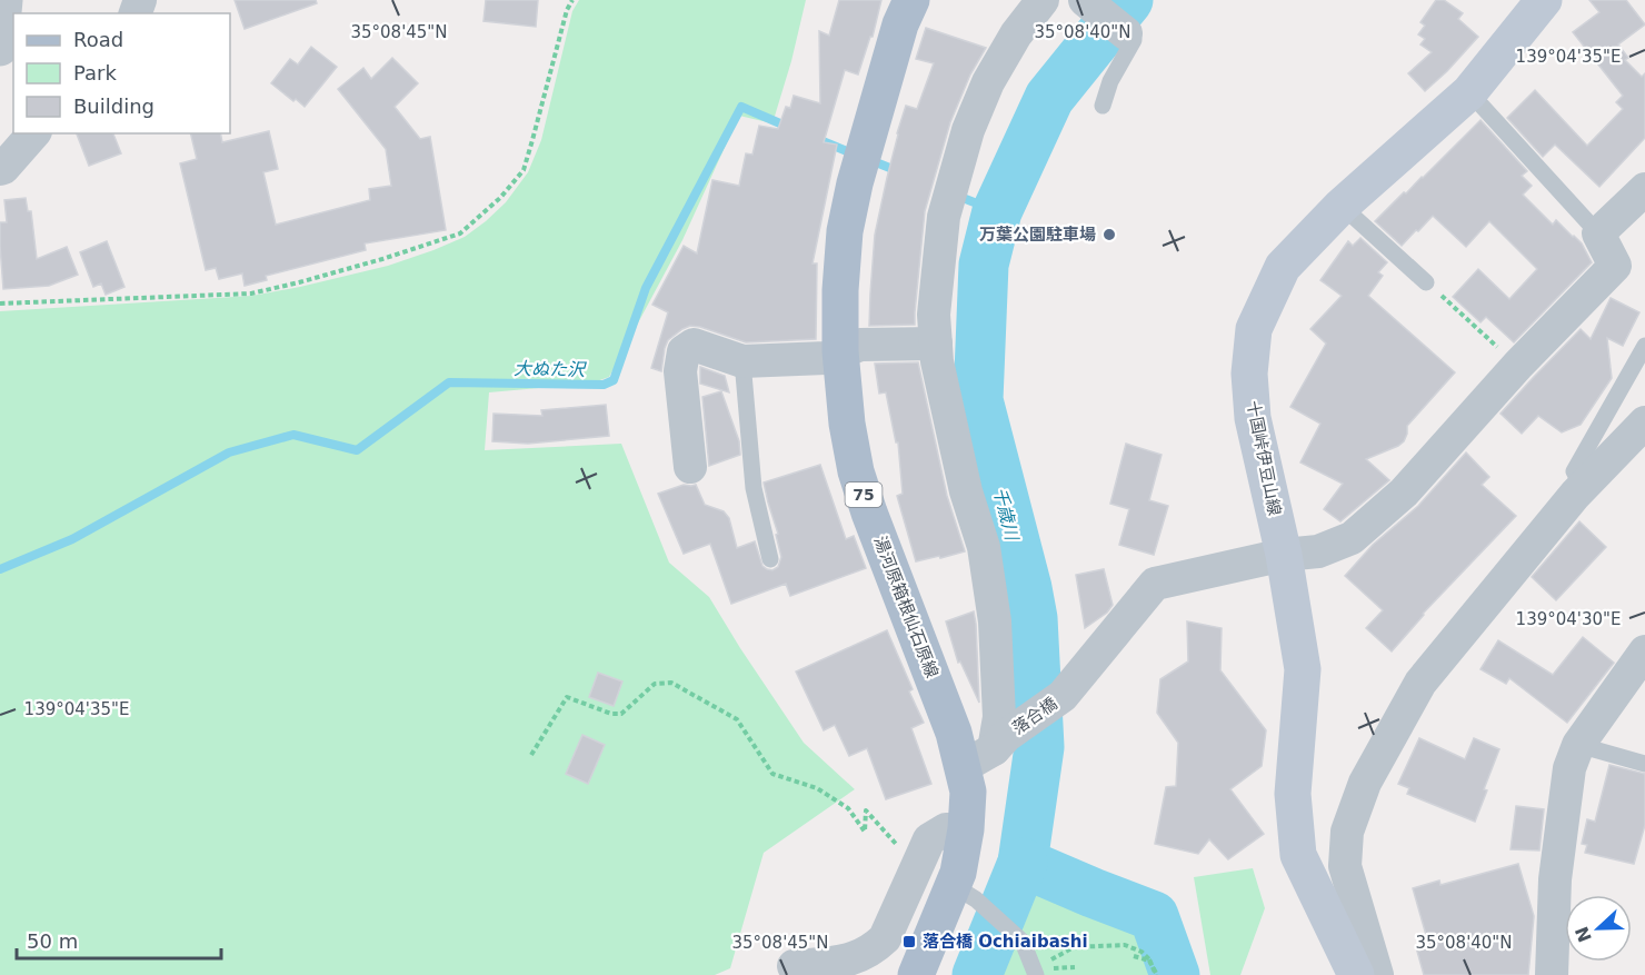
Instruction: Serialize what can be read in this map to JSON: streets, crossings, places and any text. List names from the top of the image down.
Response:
{
  "streets": {
    "main road": ["十国峠伊豆山線", "75", "湯河原箱根仙石原線"],
    "street": ["落合橋"]
  },
  "crossings": [
    ["十国峠伊豆山線", "落合橋"],
    ["湯河原箱根仙石原線", "落合橋"]
  ],
  "water": ["大ぬた沢", "千歳川"],
  "places": {
    "other": ["万葉公園駐車場"],
    "transit": ["落合橋 Ochiaibashi"]
  },
  "legend": ["Road", "Park", "Building"],
  "scale_bar": "50 m",
  "north": "left",
  "coordinates": [
    "35°08'45\"N",
    "35°08'40\"N",
    "139°04'35\"E",
    "139°04'30\"E"
  ]
}
